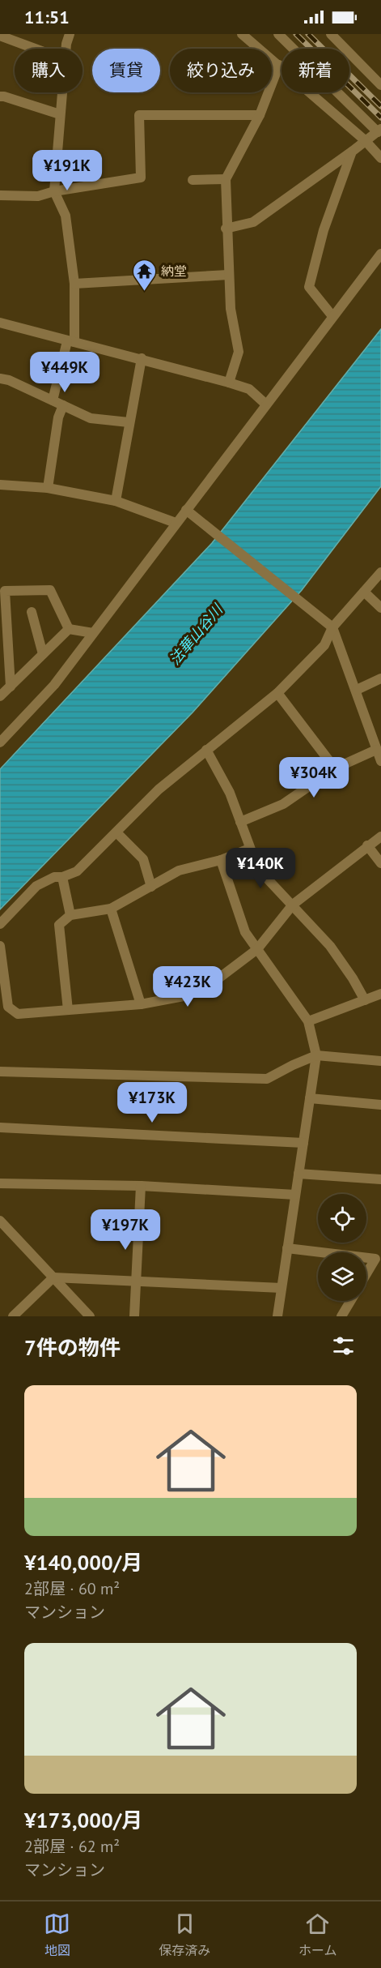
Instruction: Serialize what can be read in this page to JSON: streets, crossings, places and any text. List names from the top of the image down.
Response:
{
  "water": ["法華山谷川"],
  "places": {
    "temple": ["納堂"]
  },
  "page": {
    "status": "11:51",
    "chip": [
      "購入",
      "賃貸",
      "絞り込み",
      "新着"
    ],
    "price": [
      "¥191K",
      "¥449K",
      "¥304K",
      "¥140K",
      "¥423K",
      "¥173K",
      "¥197K"
    ],
    "heading": "7件の物件",
    "list": [
      {
        "name": "¥140,000/月",
        "note": "2部屋 · 60 m² · マンション"
      },
      {
        "name": "¥173,000/月",
        "note": "2部屋 · 62 m² · マンション"
      }
    ],
    "tabs": ["地図", "保存済み", "ホーム"]
  }
}
